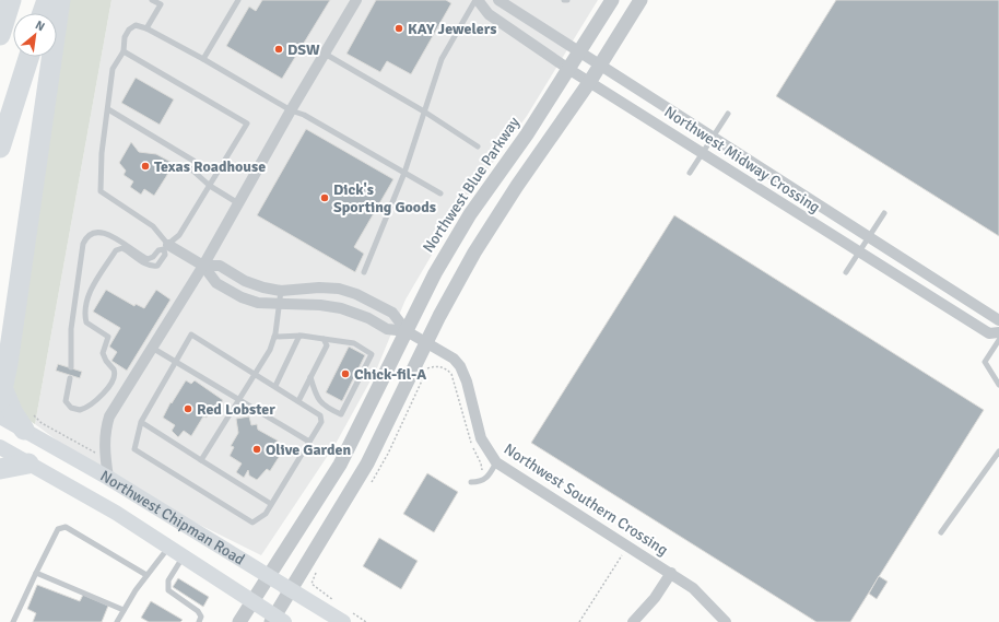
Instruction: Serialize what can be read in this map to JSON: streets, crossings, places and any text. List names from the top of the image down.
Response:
{
  "streets": {
    "main road": ["Northwest Chipman Road"],
    "street": ["Northwest Midway Crossing", "Northwest Blue Parkway", "Northwest Southern Crossing"]
  },
  "crossings": [
    ["Northwest Midway Crossing", "Northwest Blue Parkway"],
    ["Northwest Blue Parkway", "Northwest Southern Crossing"],
    ["Northwest Blue Parkway", "Northwest Chipman Road"]
  ],
  "places": [
    "KAY Jewelers",
    "DSW",
    "Texas Roadhouse",
    "Dick's Sporting Goods",
    "Chick-fil-A",
    "Red Lobster",
    "Olive Garden"
  ],
  "north": "top right"
}
